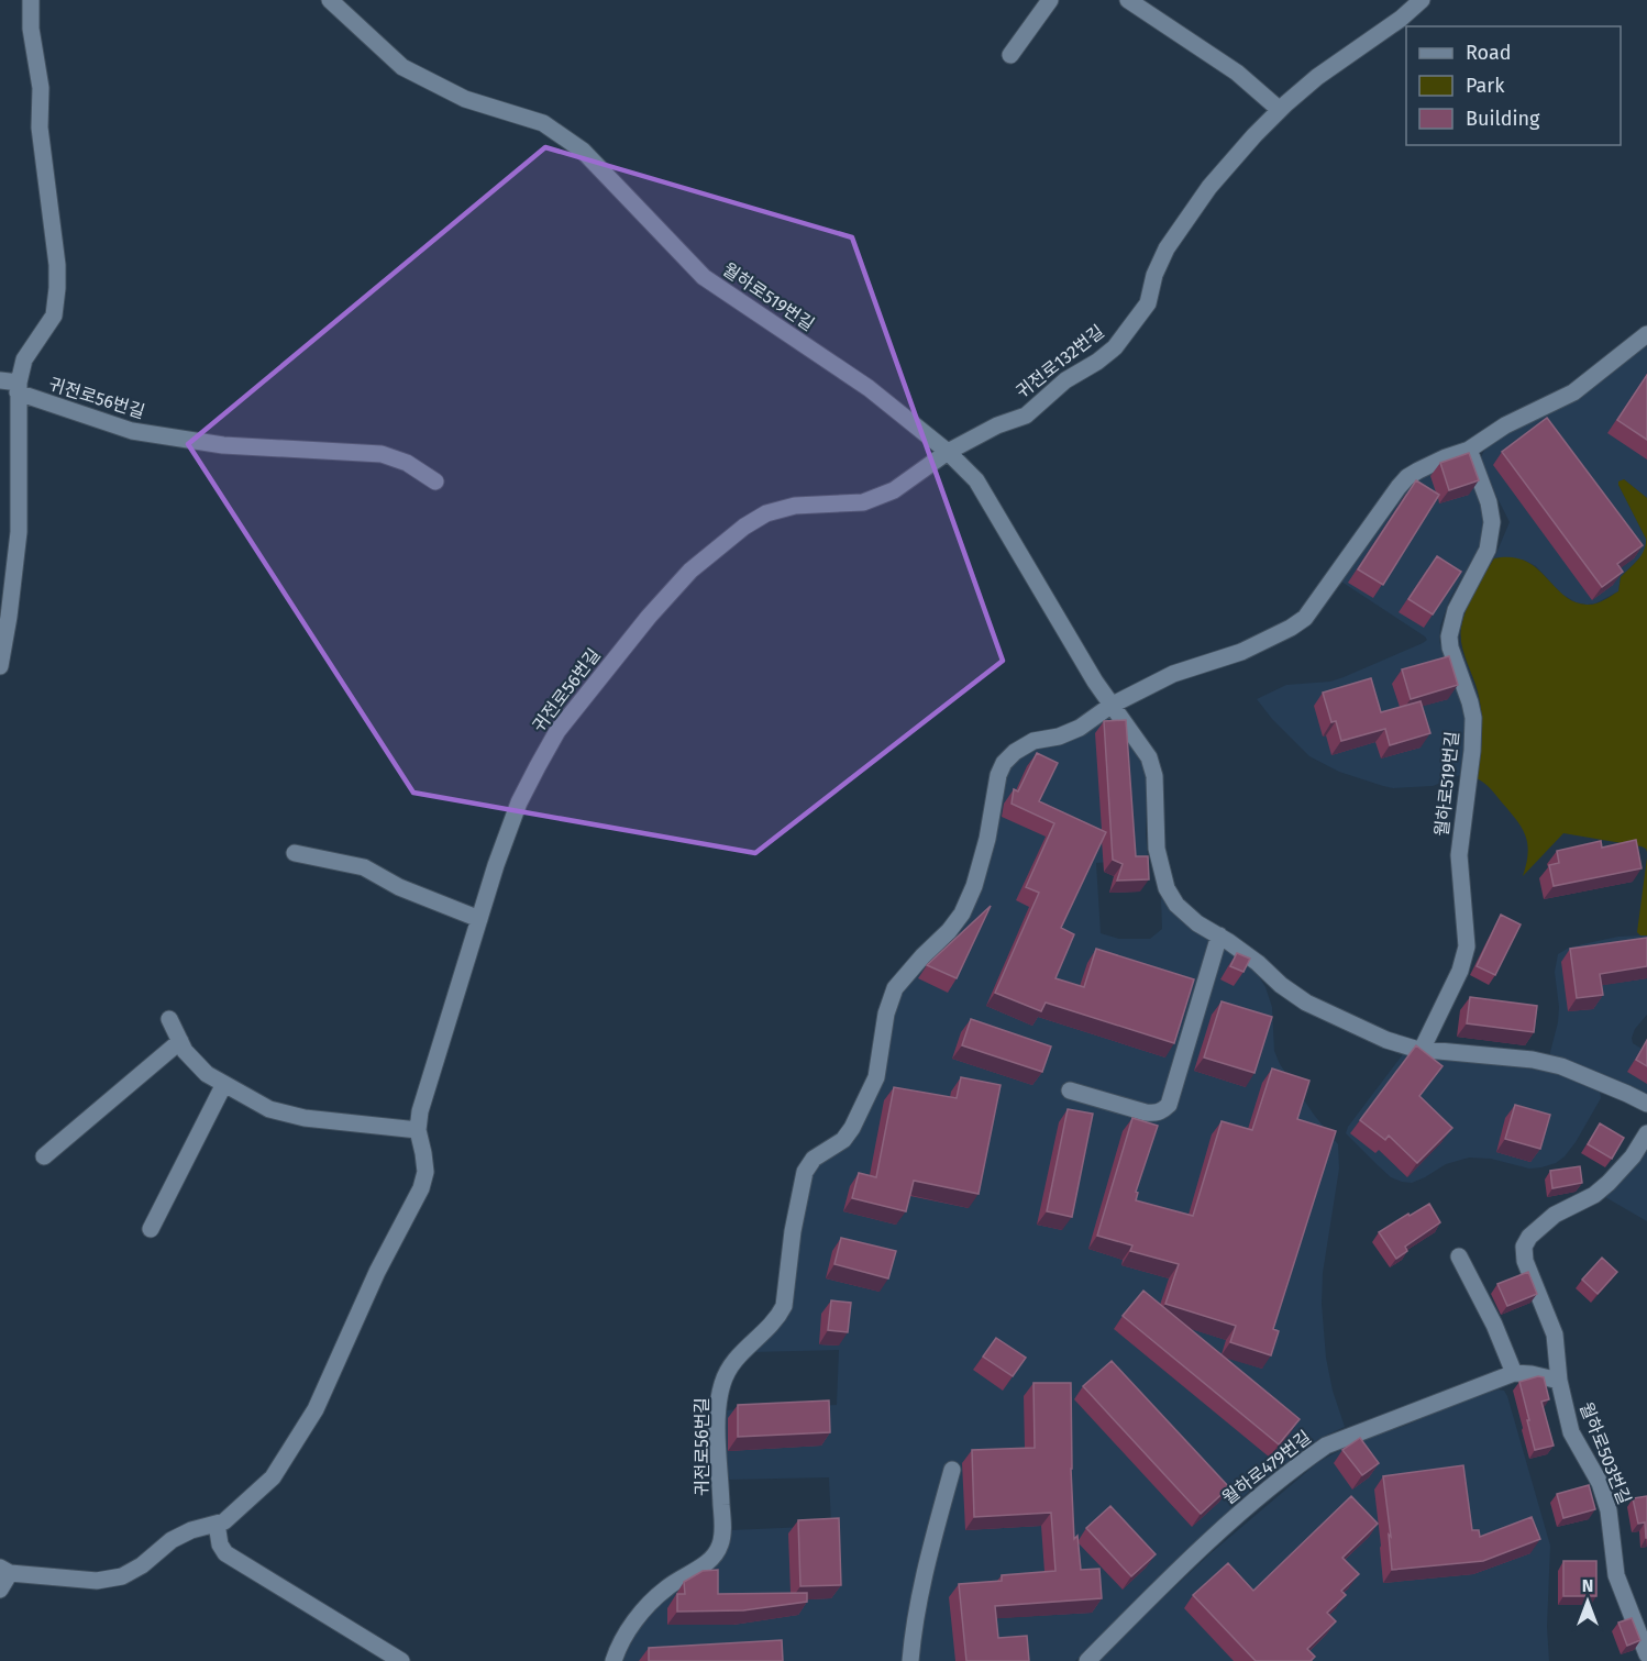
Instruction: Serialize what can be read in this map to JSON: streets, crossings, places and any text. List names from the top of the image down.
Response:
{
  "streets": {
    "lane": [
      "월하로519번길",
      "귀전로132번길",
      "귀전로56번길",
      "월하로503번길",
      "월하로479번길"
    ]
  },
  "crossings": [
    ["월하로519번길", "귀전로132번길"],
    ["월하로519번길", "귀전로56번길"],
    ["귀전로132번길", "귀전로56번길"]
  ],
  "legend": ["Road", "Park", "Building"],
  "north": "top"
}
